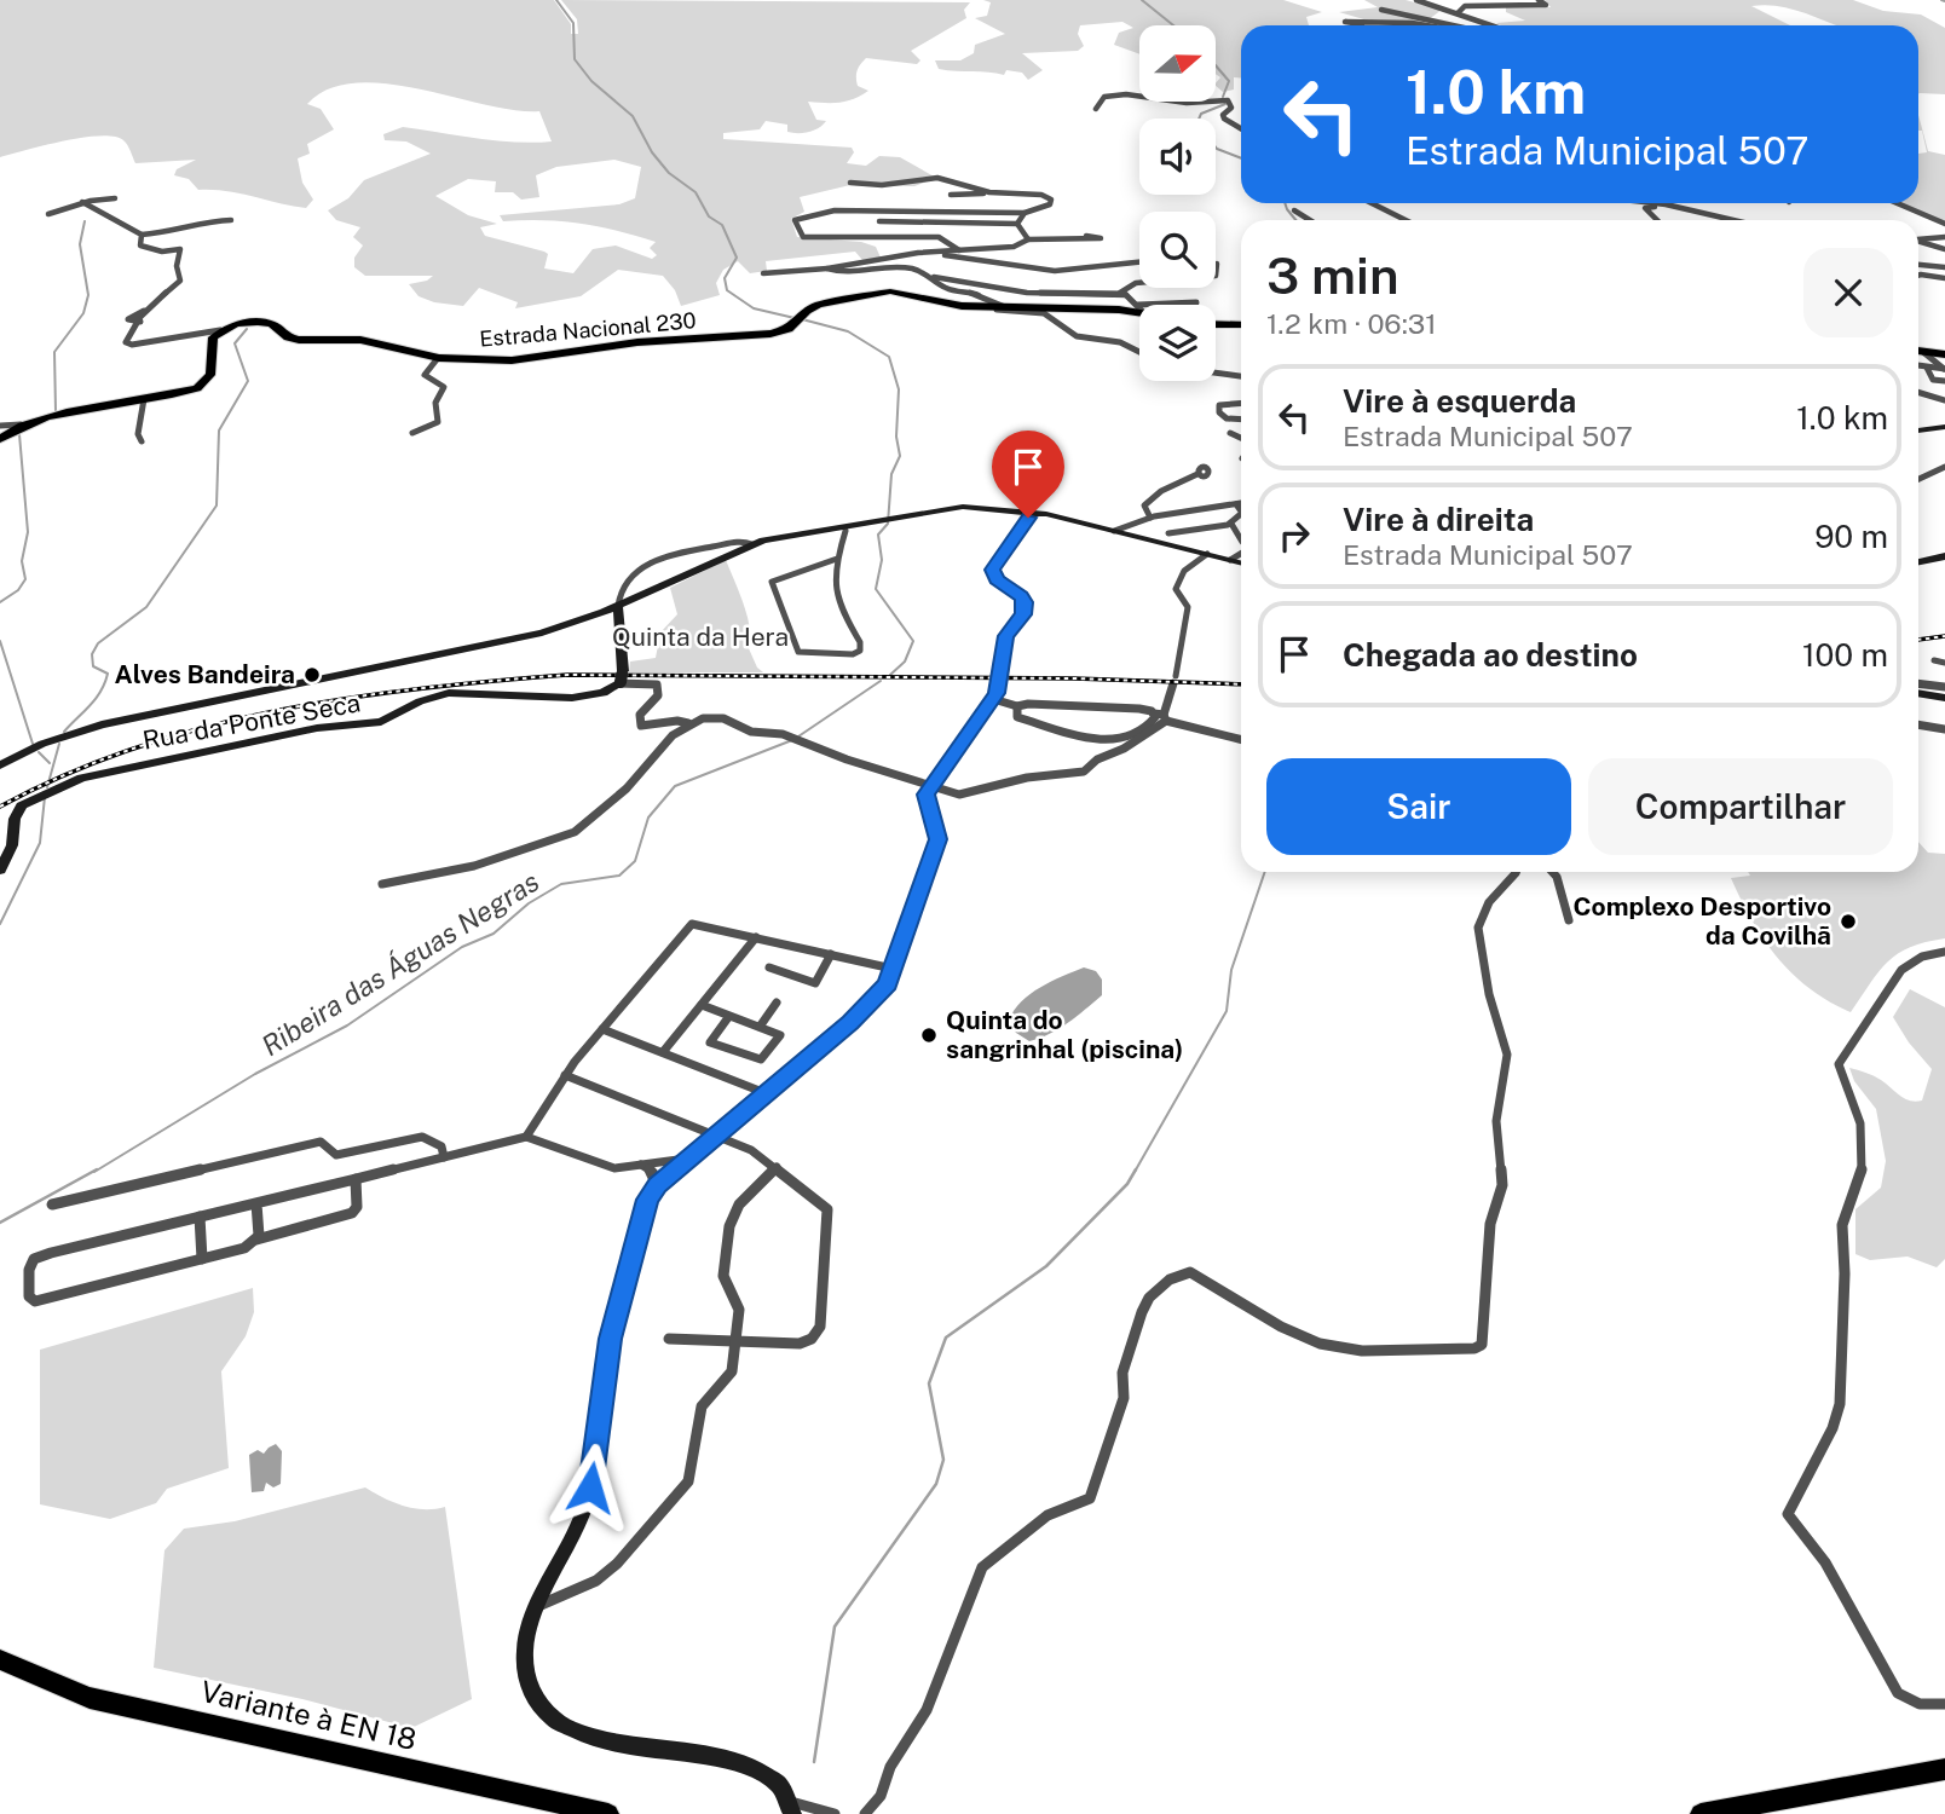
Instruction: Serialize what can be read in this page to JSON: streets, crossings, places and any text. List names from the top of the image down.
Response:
{
  "streets": {
    "main road": ["Estrada Nacional 230", "Variante à EN 18"],
    "street": ["Rua da Ponte Seca"]
  },
  "water": ["Ribeira das Águas Negras"],
  "parks": ["Quinta da Hera"],
  "places": ["Alves Bandeira", "Complexo Desportivo da Covilhã", "Quinta do sangrinhal (piscina)"],
  "north": "right",
  "page": {
    "turn": ["1.0 km", "Estrada Municipal 507"],
    "heading": ["3 min", "1.2 km · 06:31"],
    "list": [
      {
        "name": "Vire à esquerda",
        "note": "Estrada Municipal 507",
        "value": "1.0 km"
      },
      {
        "name": "Vire à direita",
        "note": "Estrada Municipal 507",
        "value": "90 m"
      },
      {
        "name": "Chegada ao destino",
        "value": "100 m"
      }
    ],
    "buttons": ["Sair", "Compartilhar"]
  }
}
